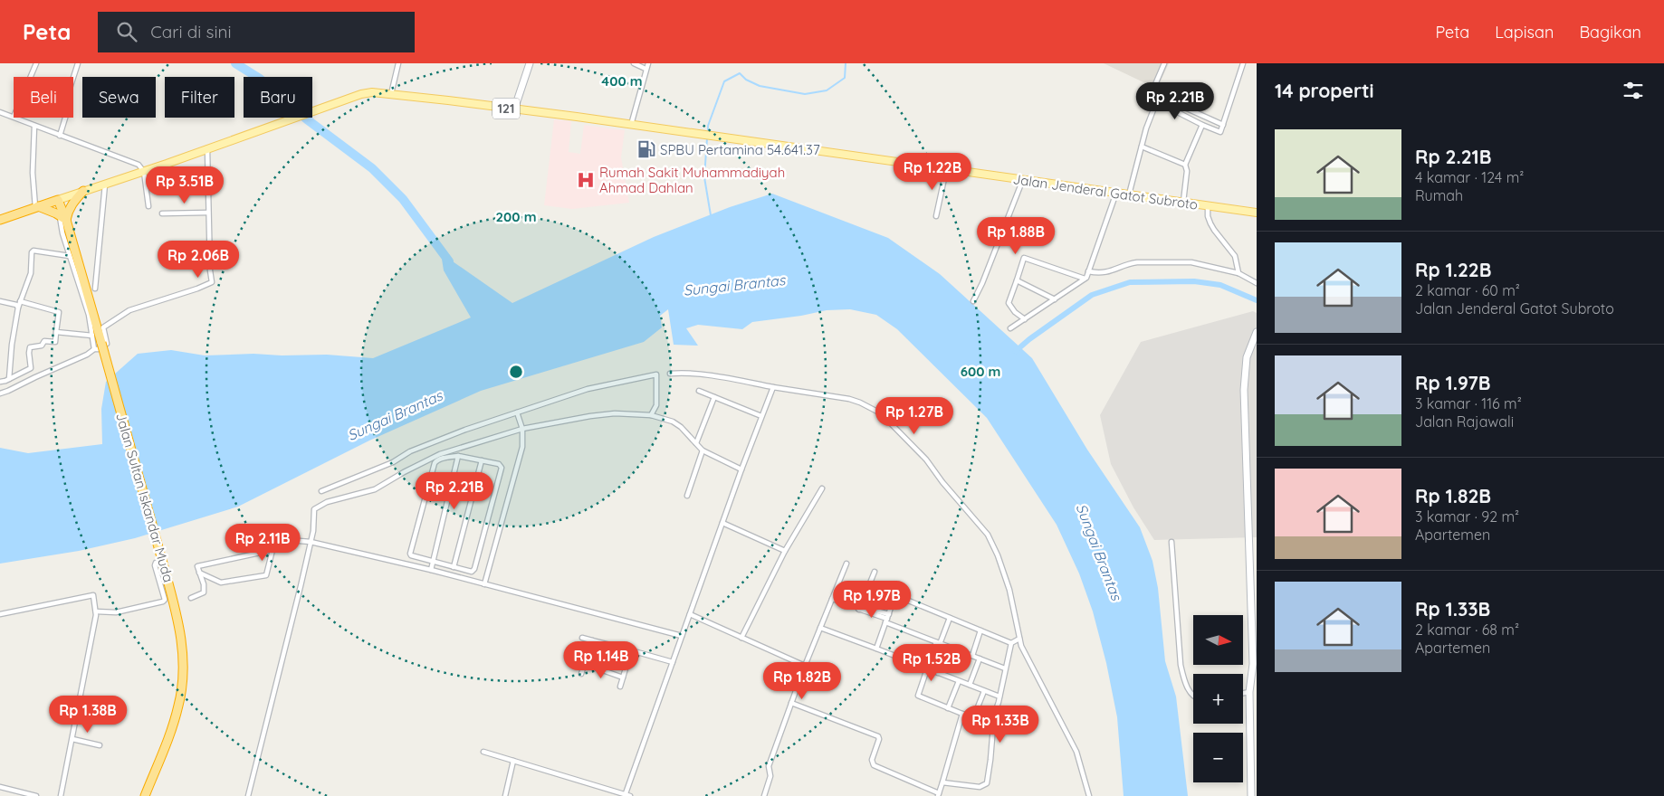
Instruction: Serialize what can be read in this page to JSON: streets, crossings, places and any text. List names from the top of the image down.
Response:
{
  "streets": {
    "highway": ["Jalan Sultan Iskandar Muda"],
    "main road": ["121", "Jalan Jenderal Gatot Subroto"]
  },
  "crossings": [
    ["121", "Jalan Jenderal Gatot Subroto"],
    ["121", "Jalan Sultan Iskandar Muda"]
  ],
  "water": ["Sungai Brantas"],
  "places": {
    "fuel station": ["SPBU Pertamina 54.641.37"],
    "hospital": ["Rumah Sakit Muhammadiyah Ahmad Dahlan"]
  },
  "north": "right",
  "page": {
    "header": "Peta",
    "search": "Cari di sini",
    "nav": ["Peta", "Lapisan", "Bagikan"],
    "heading": "14 properti",
    "chip": [
      "Beli",
      "Sewa",
      "Filter",
      "Baru"
    ],
    "price": [
      "Rp 2.21B",
      "Rp 1.22B",
      "Rp 3.51B",
      "Rp 1.88B",
      "Rp 2.06B",
      "Rp 1.27B",
      "Rp 2.21B",
      "Rp 2.11B",
      "Rp 1.97B",
      "Rp 1.14B",
      "Rp 1.52B",
      "Rp 1.82B",
      "Rp 1.38B",
      "Rp 1.33B"
    ],
    "list": [
      {
        "name": "Rp 2.21B",
        "note": "4 kamar · 124 m² · Rumah"
      },
      {
        "name": "Rp 1.22B",
        "note": "2 kamar · 60 m² · Jalan Jenderal Gatot Subroto"
      },
      {
        "name": "Rp 1.97B",
        "note": "3 kamar · 116 m² · Jalan Rajawali"
      },
      {
        "name": "Rp 1.82B",
        "note": "3 kamar · 92 m² · Apartemen"
      },
      {
        "name": "Rp 1.33B",
        "note": "2 kamar · 68 m² · Apartemen"
      }
    ],
    "map_buttons": ["+", "−"]
  },
  "rings": ["400 m", "200 m", "600 m"]
}
